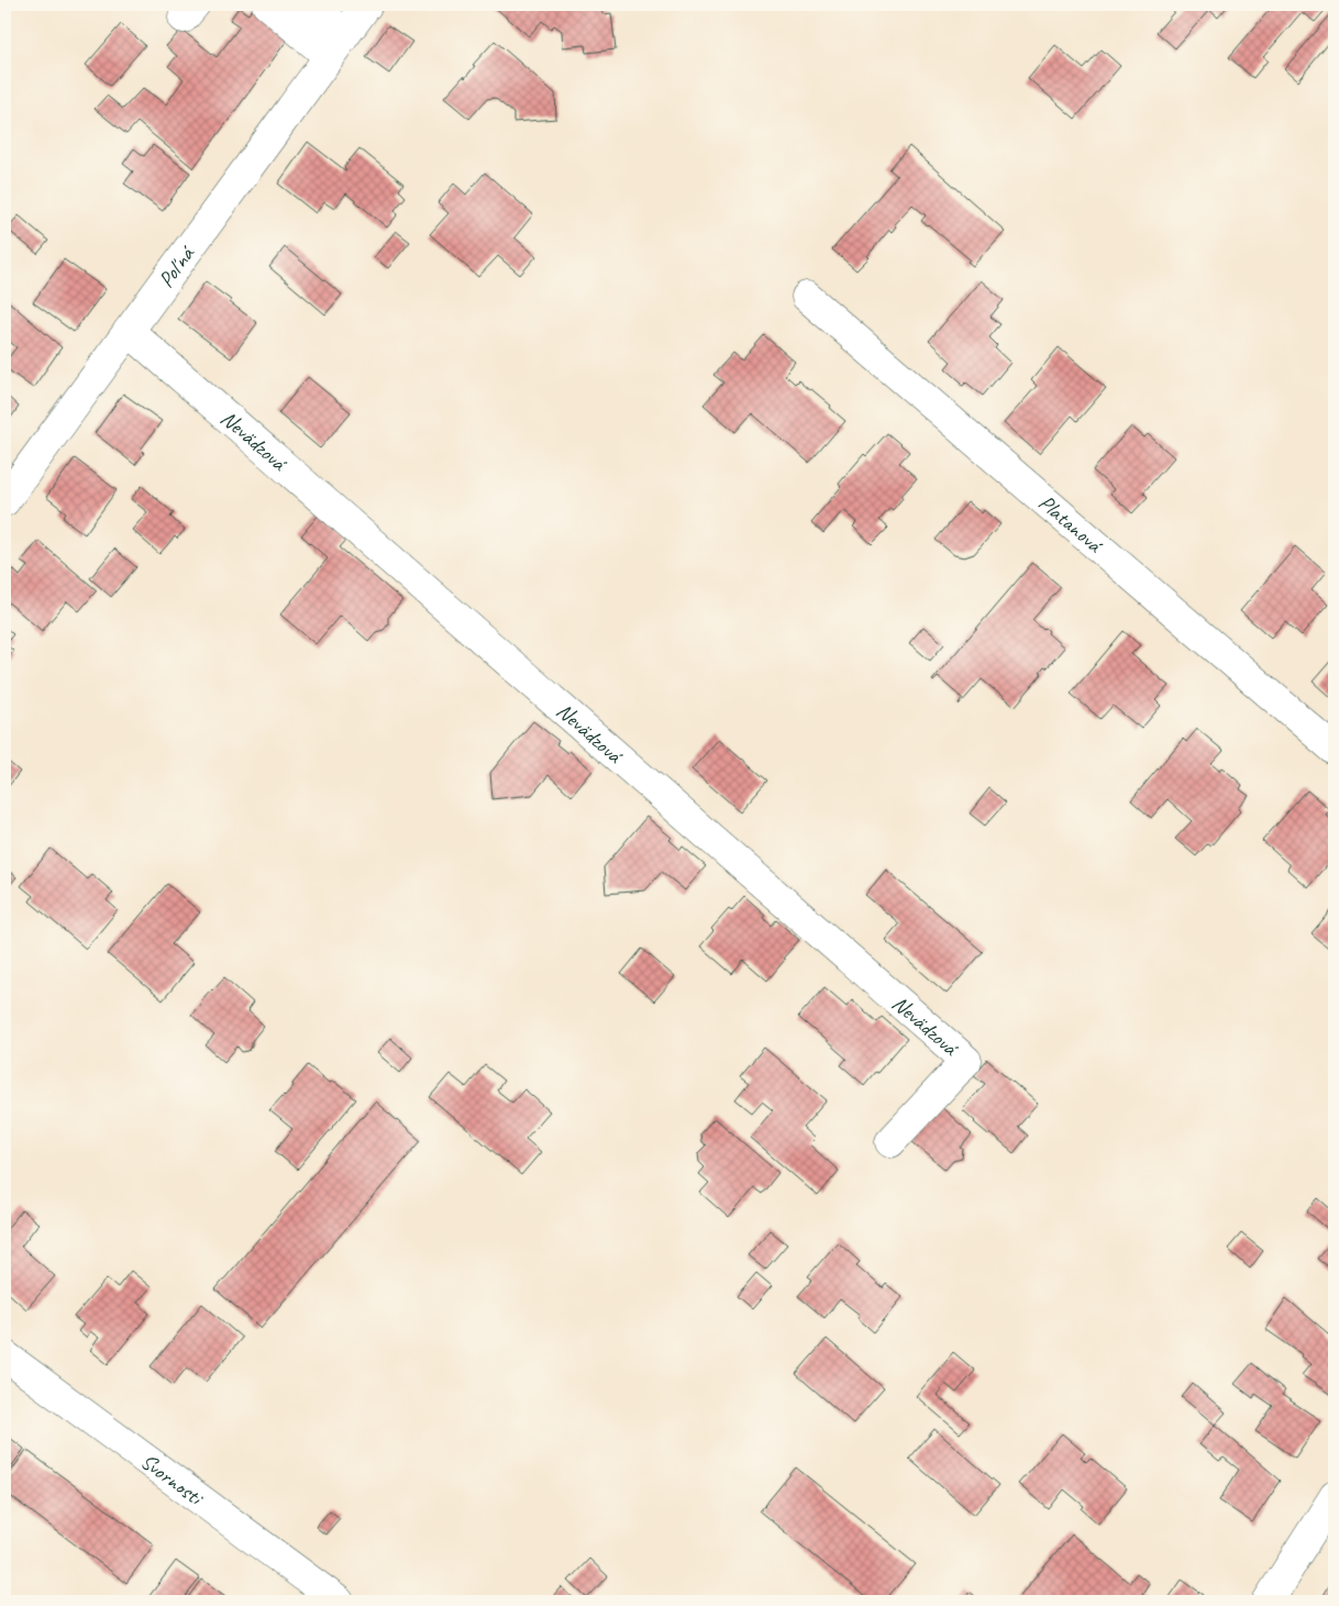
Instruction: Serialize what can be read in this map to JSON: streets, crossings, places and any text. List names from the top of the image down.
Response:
{
  "streets": {
    "street": [
      "Poľná",
      "Nevädzová",
      "Platanová",
      "Svornosti"
    ]
  },
  "crossings": [
    ["Poľná", "Nevädzová"]
  ]
}
